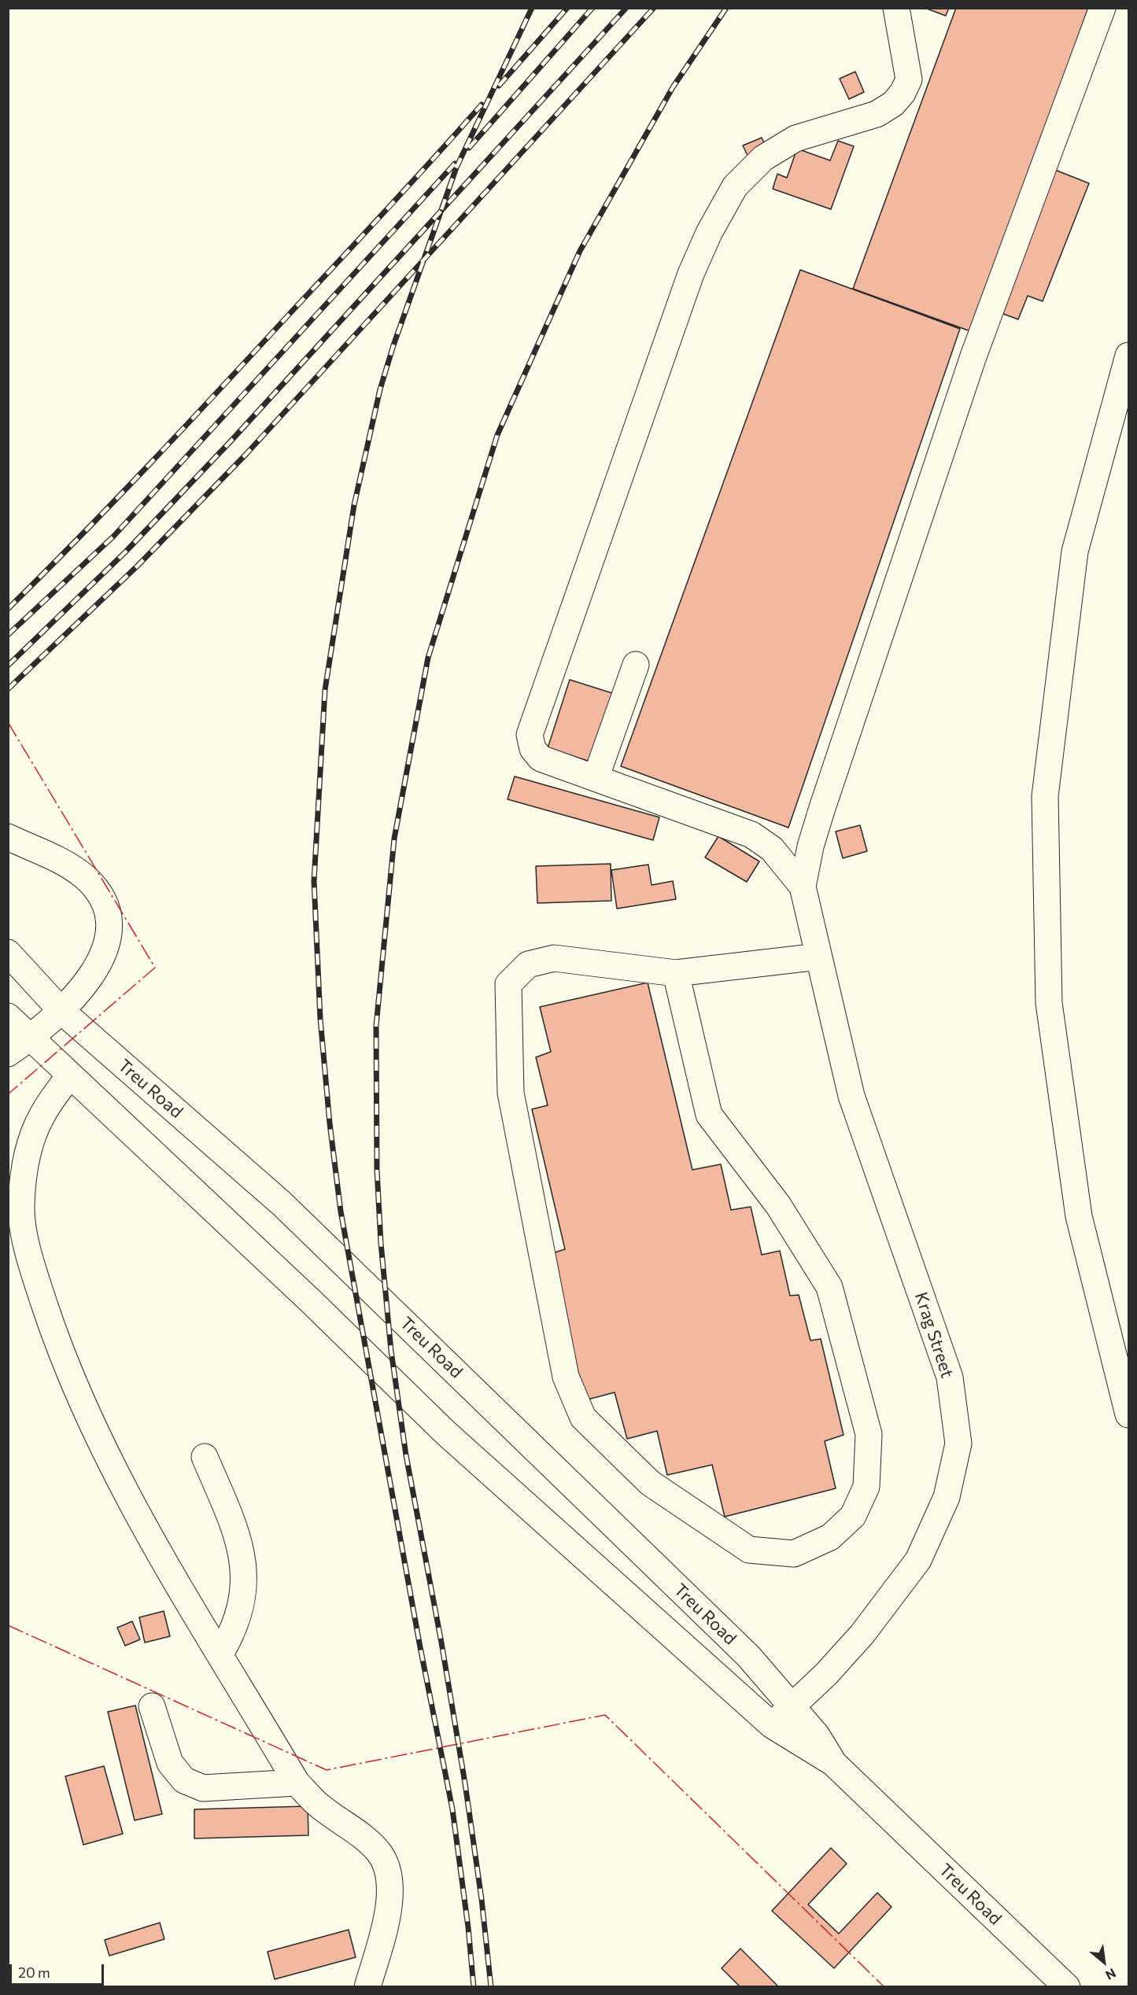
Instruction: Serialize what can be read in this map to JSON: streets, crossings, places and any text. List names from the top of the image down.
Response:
{
  "streets": {
    "main road": ["Treu Road", "Krag Street"]
  },
  "crossings": [
    ["Treu Road", "Krag Street"]
  ],
  "scale_bar": "20 m",
  "north": "bottom right"
}
